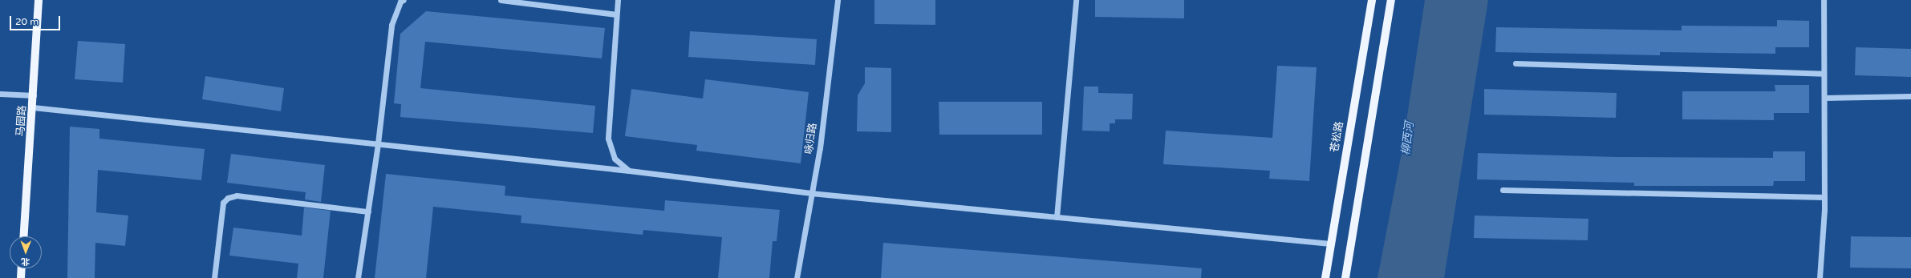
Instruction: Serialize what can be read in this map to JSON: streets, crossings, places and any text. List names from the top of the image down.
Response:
{
  "streets": {
    "main road": ["马园路", "苍松路"],
    "street": ["咏归路"]
  },
  "water": ["柳西河"],
  "scale_bar": "20 m",
  "north": "bottom"
}
